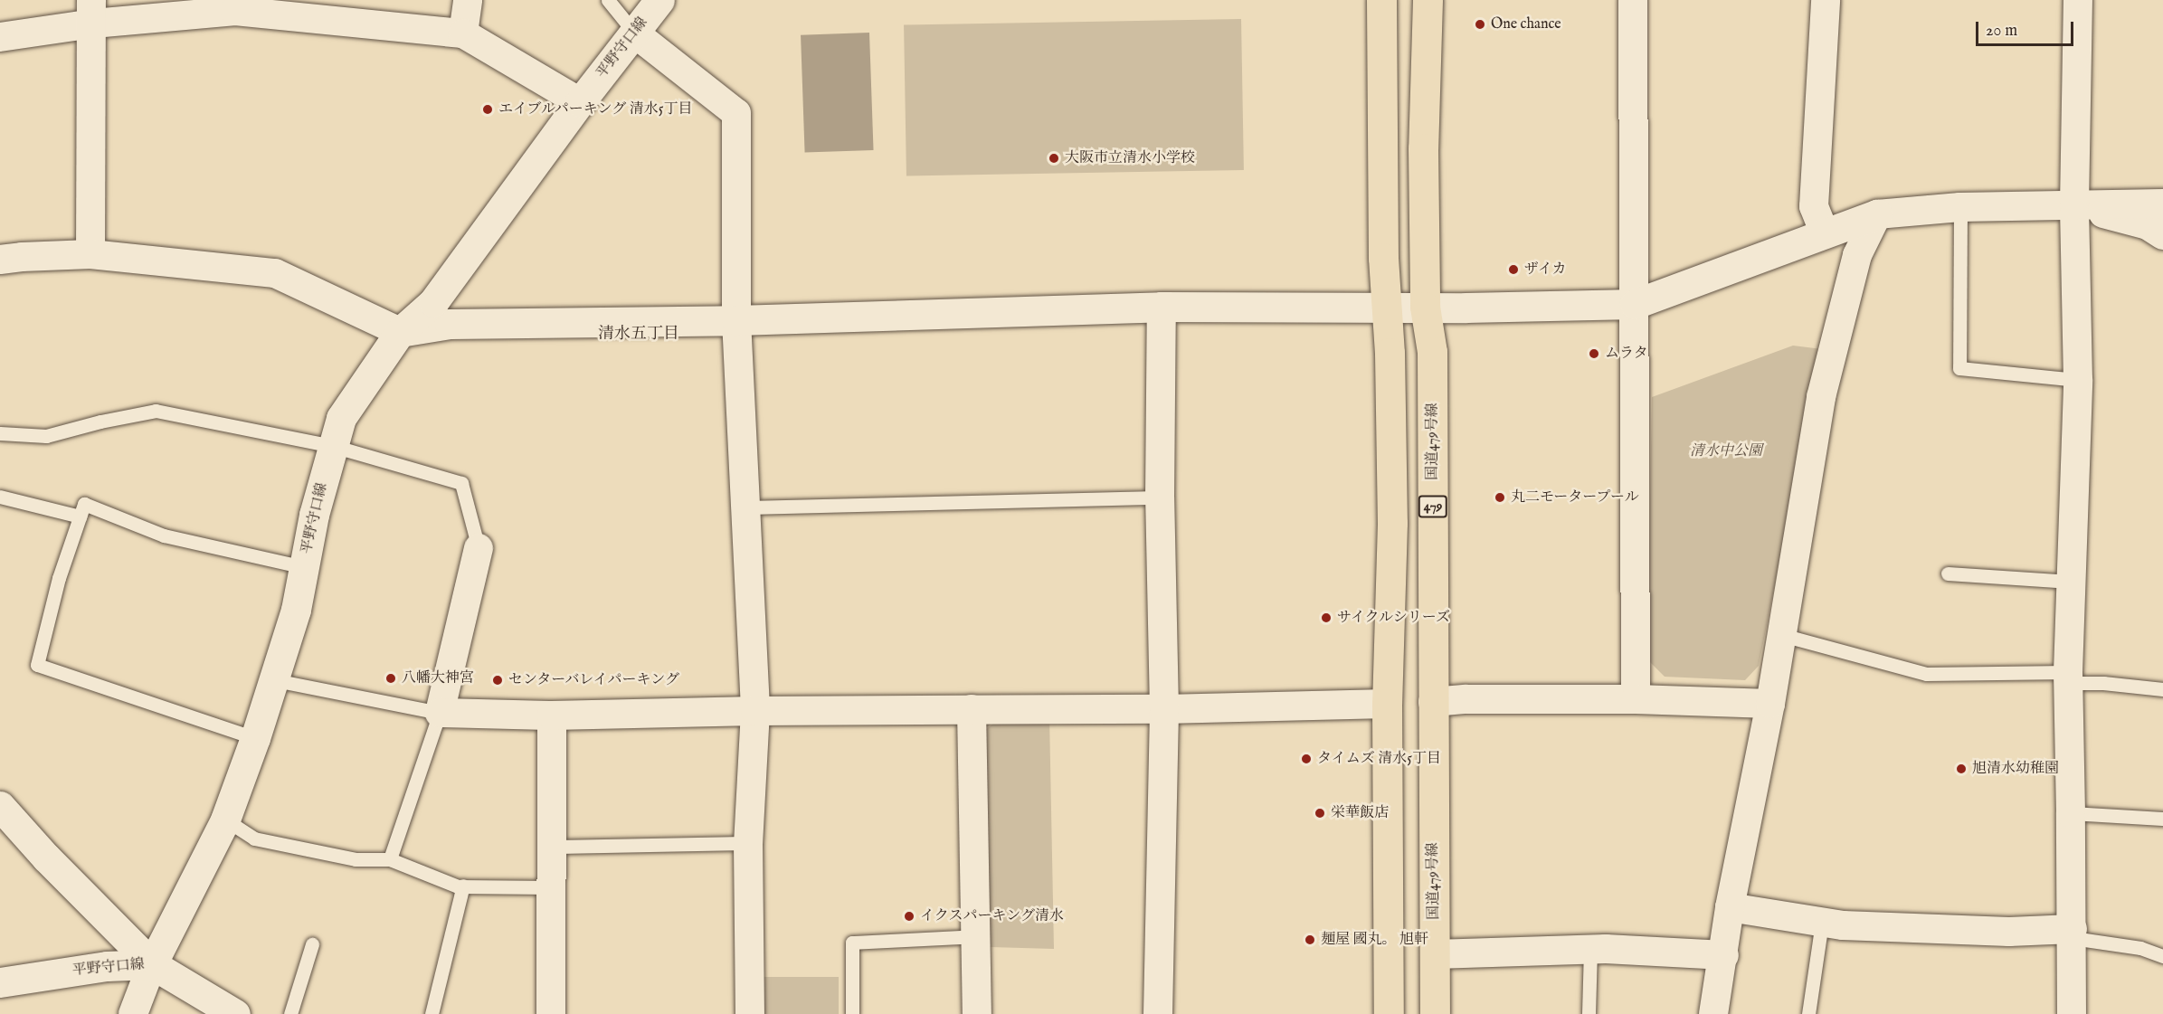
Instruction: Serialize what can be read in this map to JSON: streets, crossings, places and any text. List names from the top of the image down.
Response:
{
  "streets": {
    "highway": ["国道479号線", "479"],
    "street": ["平野守口線"]
  },
  "districts": ["清水五丁目"],
  "parks": ["清水中公園"],
  "places": [
    "One chance",
    "エイブルパーキング 清水5丁目",
    "大阪市立清水小学校",
    "ザイカ",
    "ムラタ",
    "丸二モータープール",
    "サイクルシリーズ",
    "八幡大神宮",
    "センターバレイパーキング",
    "タイムズ 清水5丁目",
    "旭清水幼稚園",
    "栄華飯店",
    "イクスパーキング清水",
    "麺屋 國丸。 旭軒"
  ],
  "scale_bar": "20 m"
}
